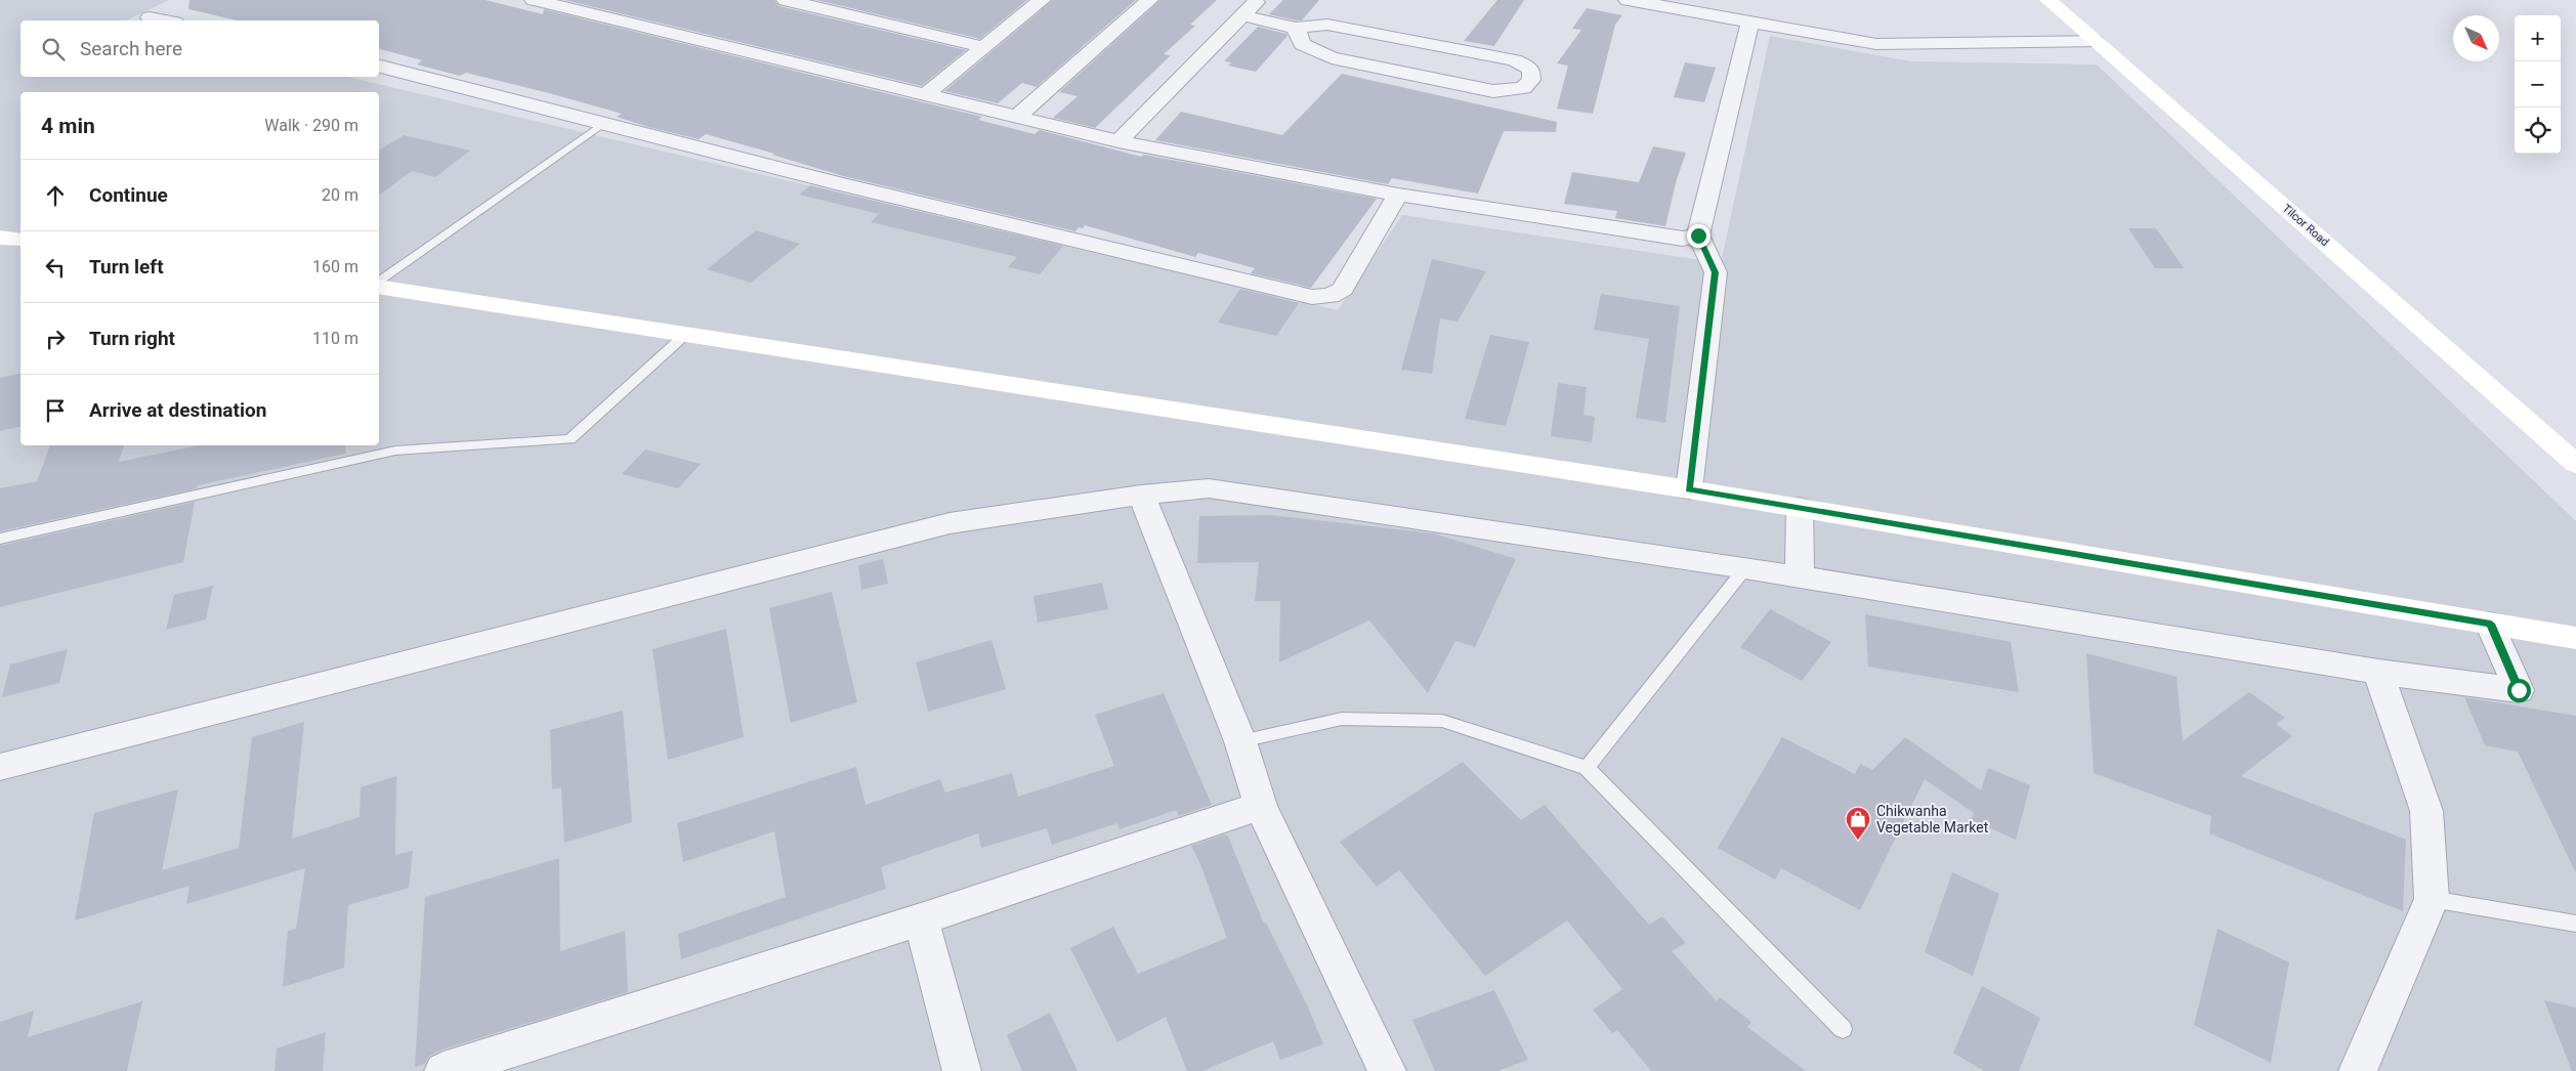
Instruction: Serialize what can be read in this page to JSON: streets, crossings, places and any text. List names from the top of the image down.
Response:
{
  "streets": {
    "street": ["Tilcor Road"]
  },
  "places": {
    "shop": ["Chikwanha Vegetable Market"]
  },
  "north": "bottom right",
  "page": {
    "map_buttons": ["+", "−"],
    "search": "Search here",
    "heading": ["4 min", "Walk · 290 m"],
    "list": [
      ["Continue", "20 m"],
      ["Turn left", "160 m"],
      ["Turn right", "110 m"],
      "Arrive at destination"
    ]
  }
}
